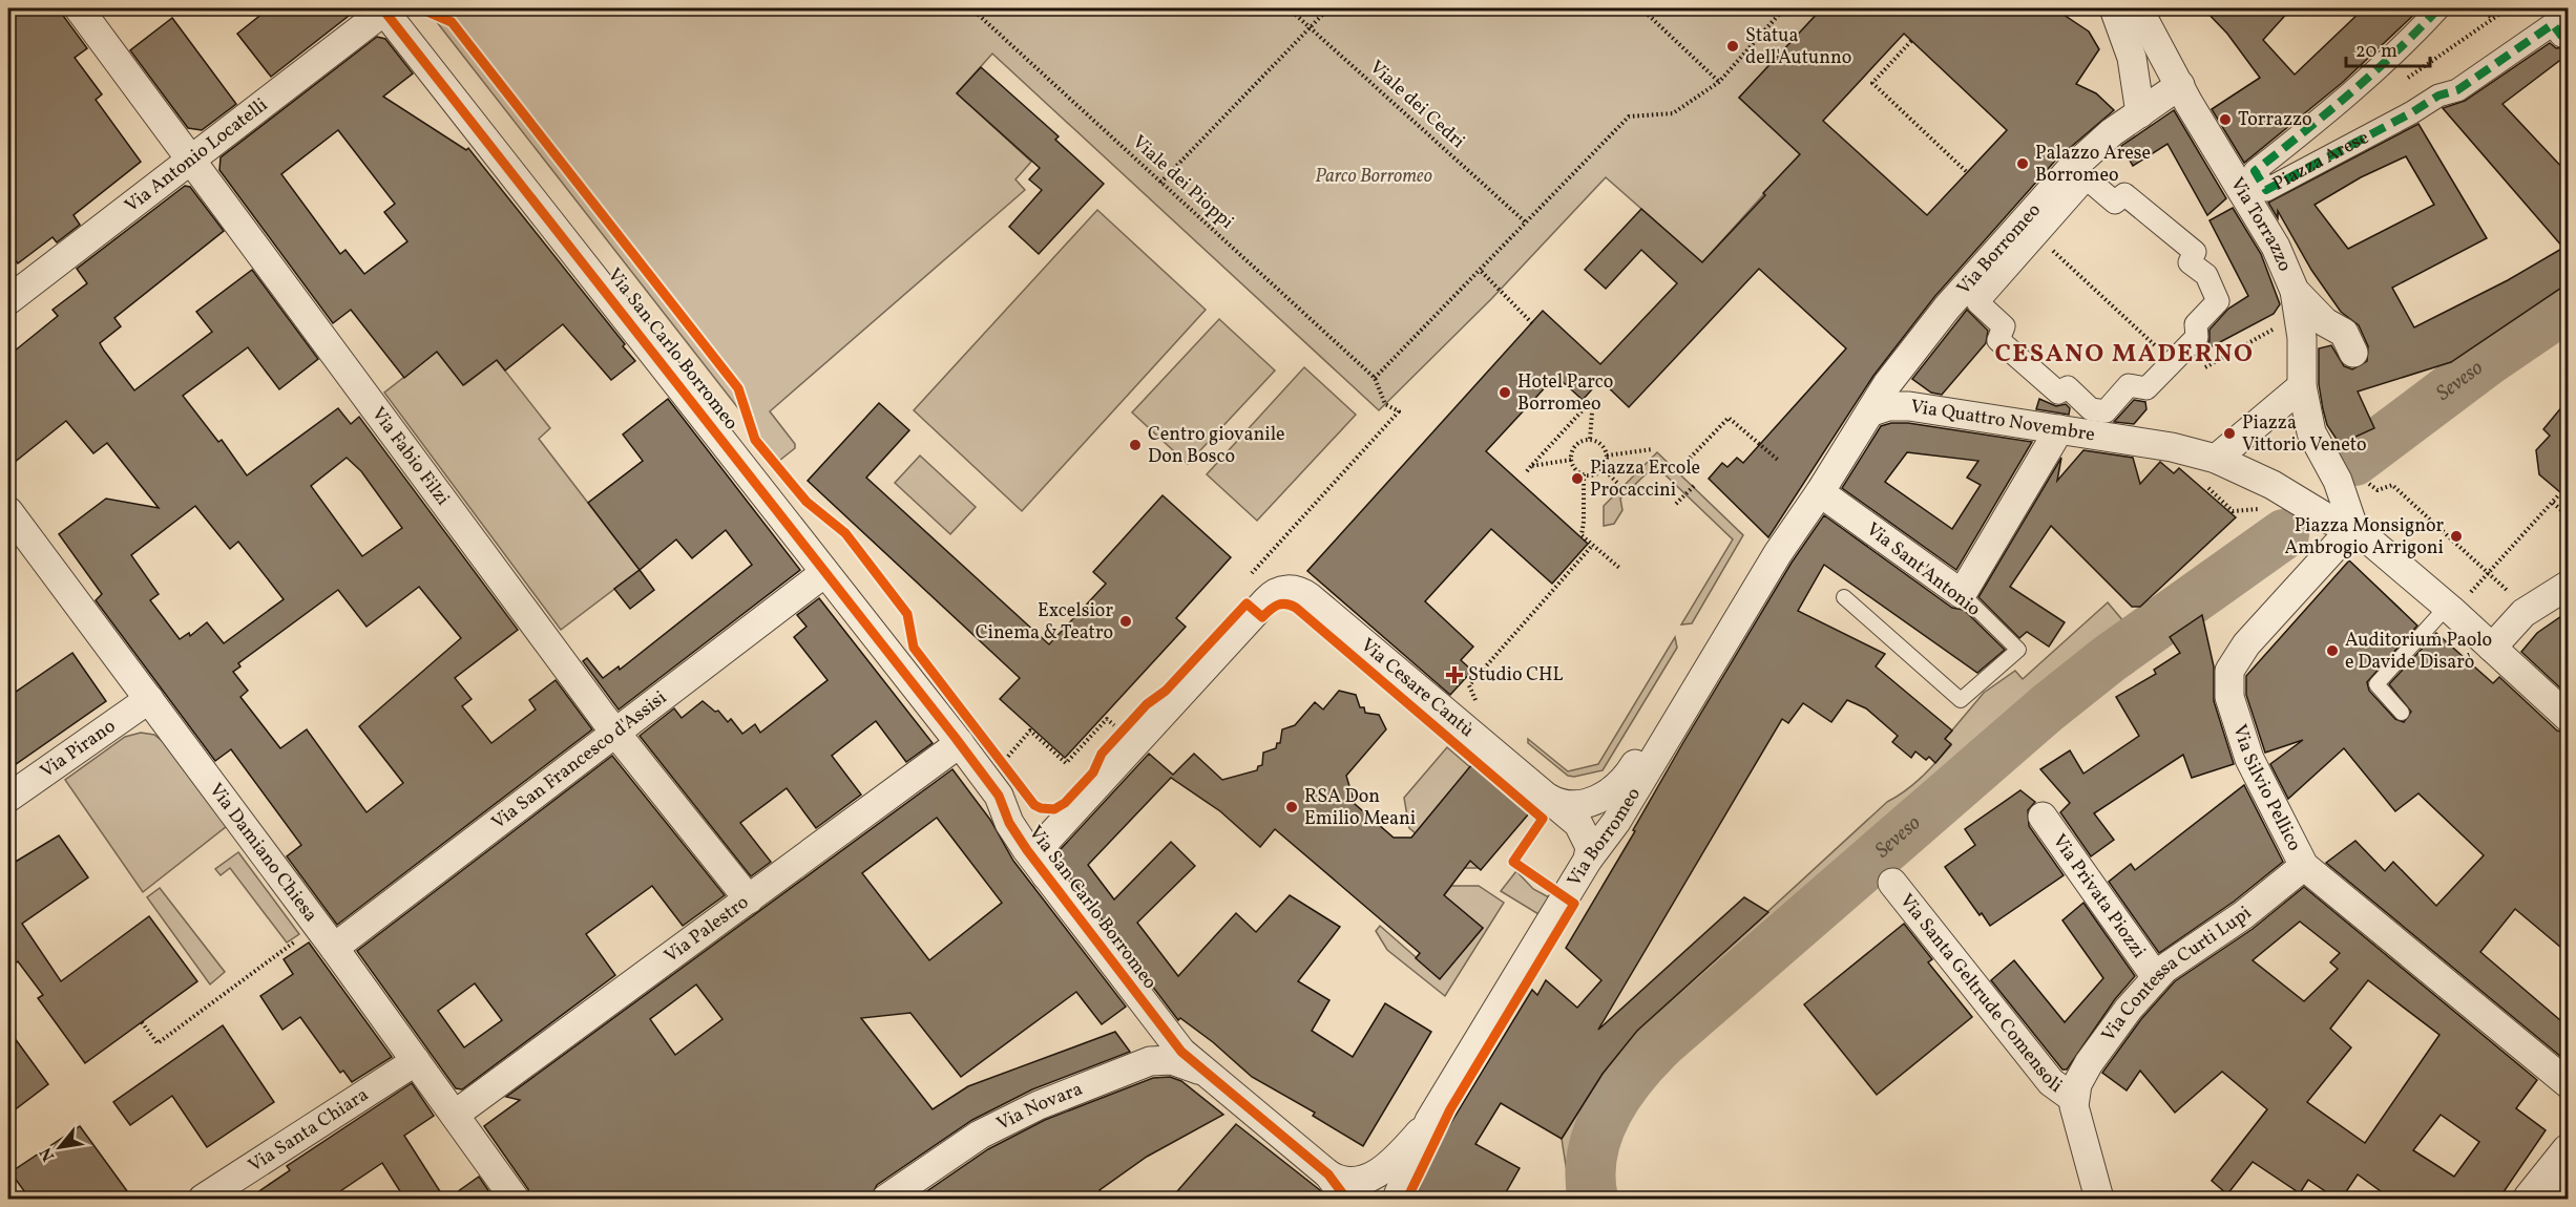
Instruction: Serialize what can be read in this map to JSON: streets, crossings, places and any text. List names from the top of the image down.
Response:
{
  "streets": {
    "street": [
      "Via Antonio Locatelli",
      "Piazza Arese",
      "Via Torrazzo",
      "Via Borromeo",
      "Via San Carlo Borromeo",
      "Via Quattro Novembre",
      "Via Fabio Filzi",
      "Via Sant'Antonio",
      "Via Cesare Cantù",
      "Via Pirano",
      "Via San Francesco d'Assisi",
      "Via Silvio Pellico",
      "Via Damiano Chiesa",
      "Via Privata Piozzi",
      "Via Palestro",
      "Via Contessa Curti Lupi",
      "Via Santa Geltrude Comensoli",
      "Via Novara",
      "Via Santa Chiara"
    ],
    "path": ["Viale dei Cedri", "Viale dei Pioppi"]
  },
  "crossings": [
    ["Via Antonio Locatelli", "Via San Carlo Borromeo"],
    ["Via Antonio Locatelli", "Via Fabio Filzi"],
    ["Piazza Arese", "Via Torrazzo"],
    ["Via Torrazzo", "Via Borromeo"],
    ["Via Borromeo", "Via San Carlo Borromeo"],
    ["Via Borromeo", "Via Quattro Novembre"],
    ["Via Borromeo", "Via Sant'Antonio"],
    ["Via Borromeo", "Via Cesare Cantù"],
    ["Via San Carlo Borromeo", "Via San Francesco d'Assisi"],
    ["Via San Carlo Borromeo", "Via Palestro"],
    ["Via San Carlo Borromeo", "Via Novara"],
    ["Via Fabio Filzi", "Via San Francesco d'Assisi"],
    ["Via Fabio Filzi", "Via Palestro"],
    ["Via Pirano", "Via Damiano Chiesa"],
    ["Via San Francesco d'Assisi", "Via Damiano Chiesa"],
    ["Via Silvio Pellico", "Via Contessa Curti Lupi"],
    ["Via Damiano Chiesa", "Via Palestro"],
    ["Via Damiano Chiesa", "Via Santa Chiara"],
    ["Via Privata Piozzi", "Via Contessa Curti Lupi"],
    ["Via Contessa Curti Lupi", "Via Santa Geltrude Comensoli"]
  ],
  "districts": ["CESANO MADERNO"],
  "water": ["Seveso"],
  "parks": ["Parco Borromeo"],
  "places": {
    "other": [
      "Statua dell'Autunno",
      "Torrazzo",
      "Palazzo Arese Borromeo",
      "Hotel Parco Borromeo",
      "Piazza Vittorio Veneto",
      "Centro giovanile Don Bosco",
      "Piazza Ercole Procaccini",
      "Piazza Monsignor Ambrogio Arrigoni",
      "Excelsior Cinema & Teatro",
      "Auditorium Paolo e Davide Disarò",
      "RSA Don Emilio Meani"
    ],
    "health": ["Studio CHL"]
  },
  "scale_bar": "20 m",
  "north": "bottom left"
}
